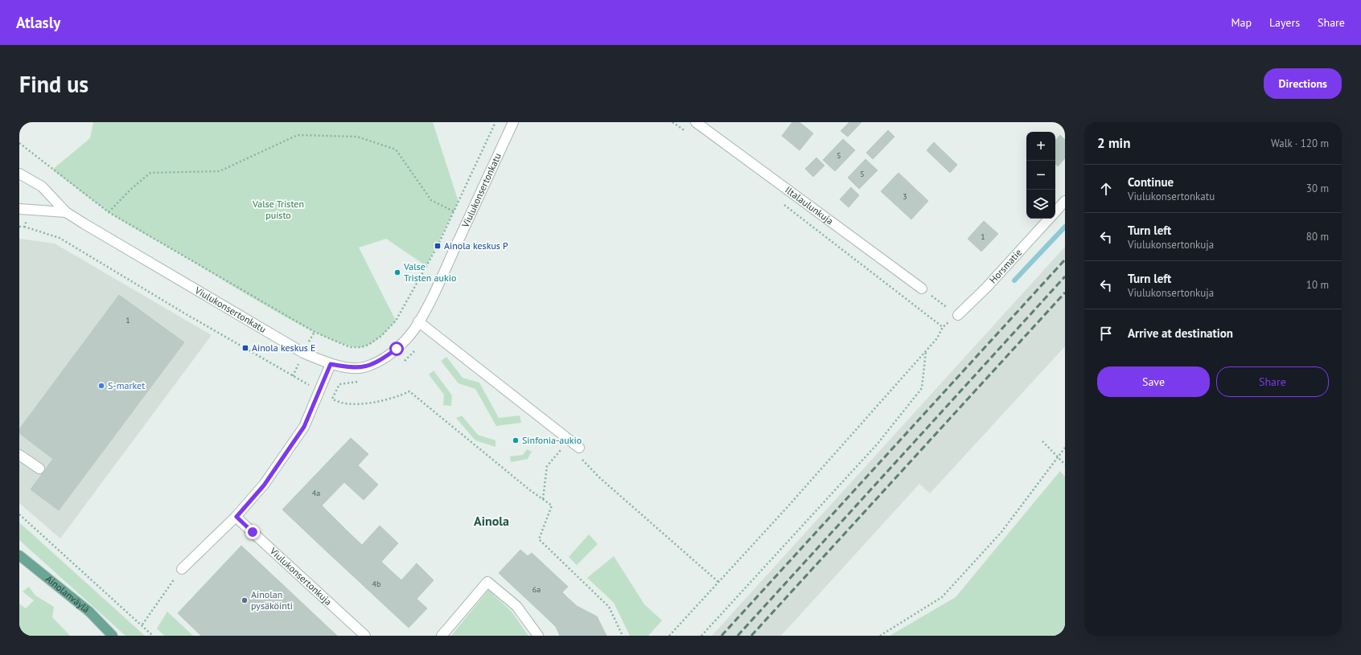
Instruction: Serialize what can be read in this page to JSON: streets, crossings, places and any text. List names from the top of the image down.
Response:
{
  "streets": {
    "main road": ["Ainolanväylä"],
    "street": [
      "Viulukonsertonkatu",
      "Iltalaulunkuja",
      "Horsmatie",
      "Viulukonsertonkuja"
    ]
  },
  "districts": ["Ainola"],
  "parks": ["Valse Tristen puisto"],
  "places": {
    "transit": ["Ainola keskus P", "Ainola keskus E"],
    "other": [
      "Valse Tristen aukio",
      "S-market",
      "Sinfonia-aukio",
      "Ainolan pysäköinti"
    ]
  },
  "house_numbers": [
    "5",
    "5",
    "3",
    "1",
    "1",
    "4a",
    "4b",
    "6a"
  ],
  "page": {
    "header": "Atlasly",
    "nav": ["Map", "Layers", "Share"],
    "buttons": [
      "Directions",
      ["Save", "Share"]
    ],
    "title": "Find us",
    "heading": ["2 min", "Walk · 120 m"],
    "map_buttons": ["+", "−"],
    "list": [
      ["Continue", "Viulukonsertonkatu", "30 m"],
      ["Turn left", "Viulukonsertonkuja", "80 m"],
      ["Turn left", "Viulukonsertonkuja", "10 m"],
      "Arrive at destination"
    ]
  }
}
